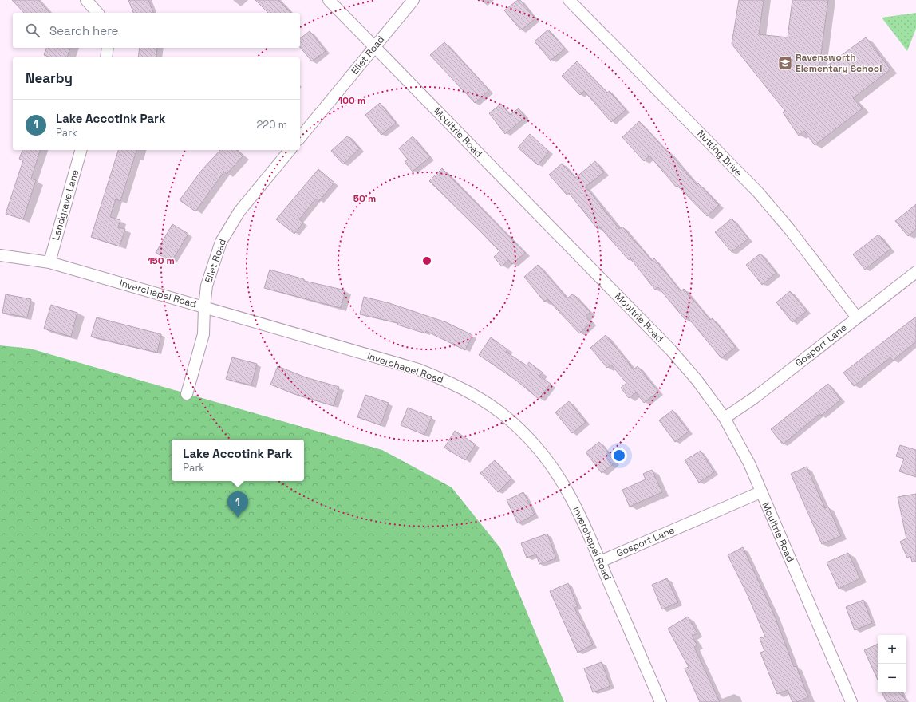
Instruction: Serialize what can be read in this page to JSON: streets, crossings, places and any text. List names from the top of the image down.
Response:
{
  "streets": {
    "street": [
      "Ellet Road",
      "Moultrie Road",
      "Nutting Drive",
      "Landgrave Lane",
      "Inverchapel Road",
      "Gosport Lane"
    ]
  },
  "crossings": [
    ["Ellet Road", "Moultrie Road"],
    ["Ellet Road", "Inverchapel Road"],
    ["Moultrie Road", "Gosport Lane"],
    ["Nutting Drive", "Gosport Lane"],
    ["Landgrave Lane", "Inverchapel Road"],
    ["Inverchapel Road", "Gosport Lane"]
  ],
  "places": {
    "school or university": ["Ravensworth Elementary School"]
  },
  "page": {
    "search": "Search here",
    "heading": "Nearby",
    "list": [
      {
        "mark": "1",
        "name": "Lake Accotink Park",
        "note": "Park",
        "value": "220 m"
      }
    ],
    "popup": ["Lake Accotink Park", "Park"],
    "pins": "1",
    "map_buttons": ["+", "−"]
  },
  "rings": ["100 m", "50 m", "150 m"]
}
